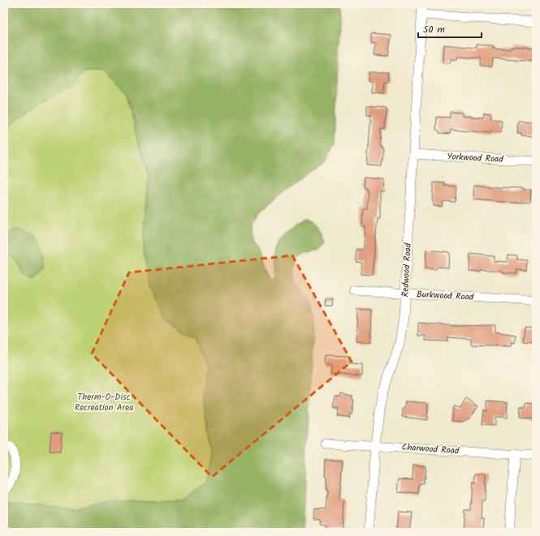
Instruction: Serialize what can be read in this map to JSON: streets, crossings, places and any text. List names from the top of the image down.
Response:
{
  "streets": {
    "street": [
      "Yorkwood Road",
      "Redwood Road",
      "Burkwood Road",
      "Charwood Road"
    ]
  },
  "crossings": [
    ["Yorkwood Road", "Redwood Road"],
    ["Redwood Road", "Burkwood Road"],
    ["Redwood Road", "Charwood Road"]
  ],
  "parks": ["Therm-O-Disc Recreation Area"],
  "scale_bar": "50 m"
}
